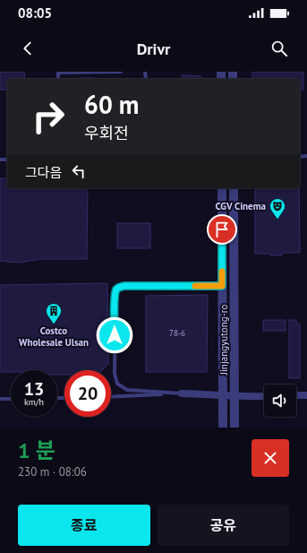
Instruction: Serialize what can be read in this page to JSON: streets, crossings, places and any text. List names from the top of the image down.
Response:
{
  "streets": {
    "street": ["Jinjangyutong-ro"]
  },
  "places": {
    "theatre": ["CGV Cinema"],
    "building": ["Costco Wholesale Ulsan"]
  },
  "house_numbers": ["78-6"],
  "page": {
    "status": "08:05",
    "header": "Drivr",
    "turn": ["60 m", "우회전"],
    "then": "그다음",
    "speed": "13 km/h",
    "limit": "20",
    "heading": ["1 분", "230 m · 08:06"],
    "buttons": ["종료", "공유"]
  }
}
